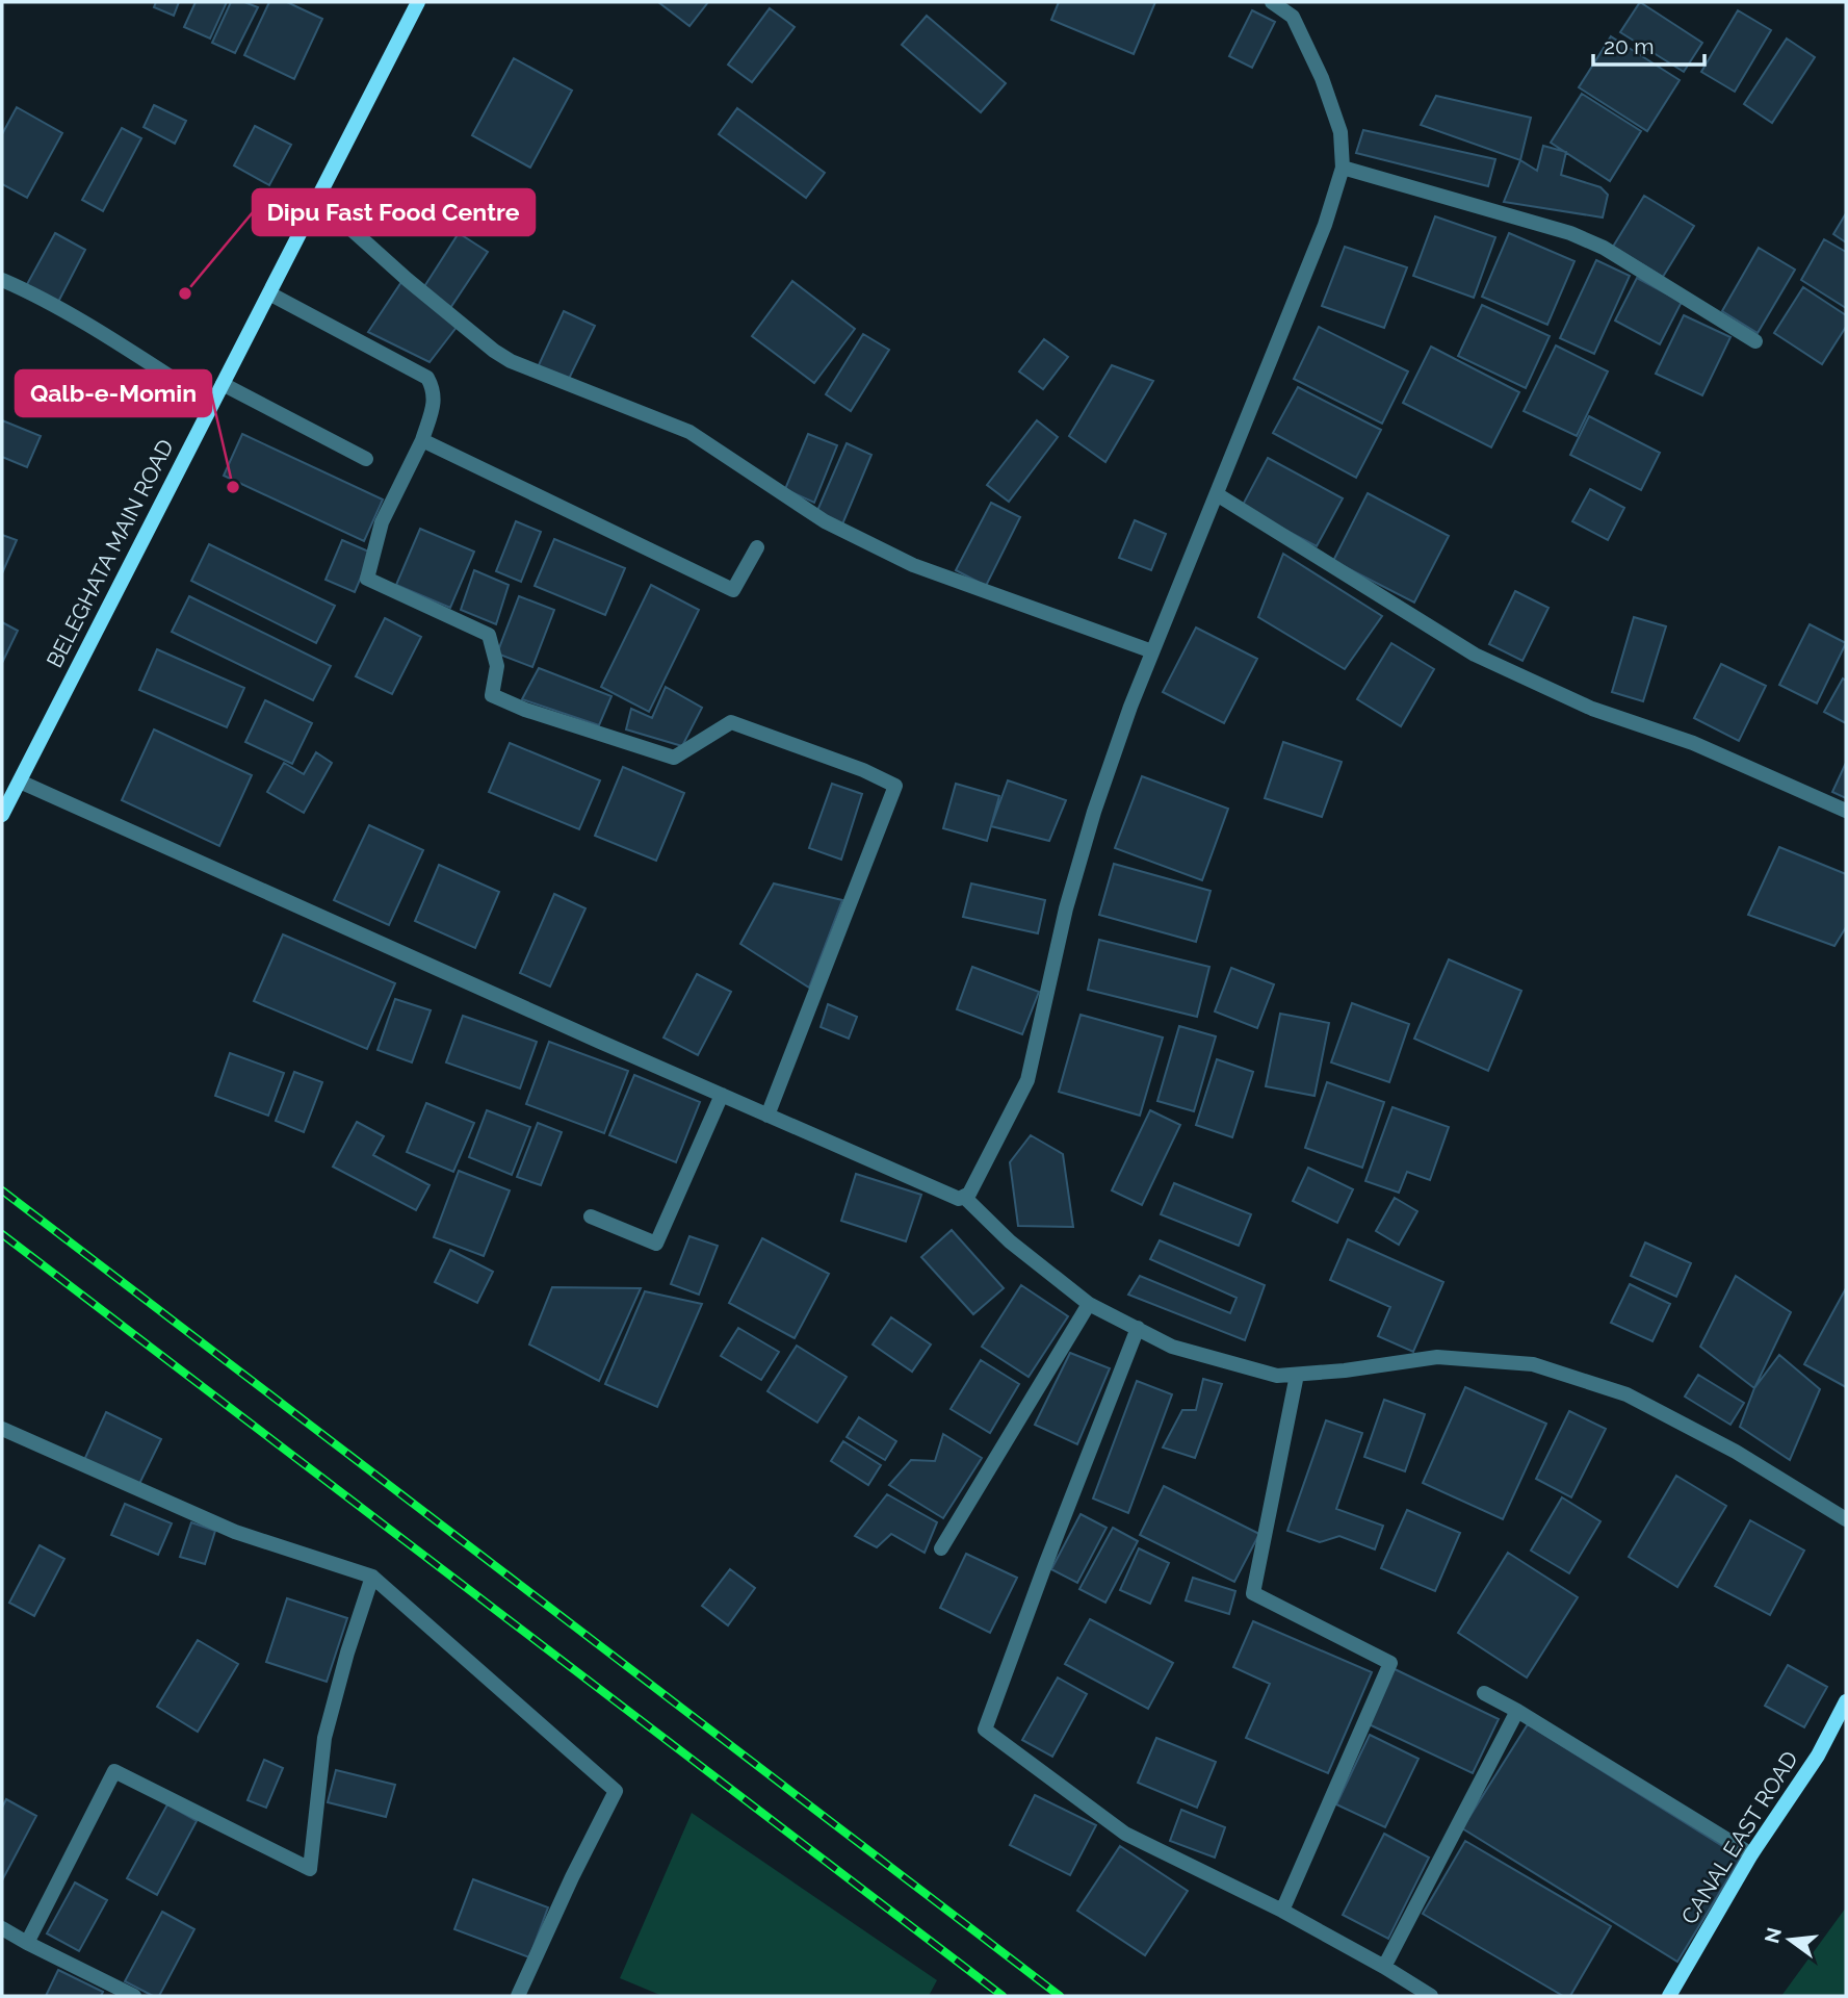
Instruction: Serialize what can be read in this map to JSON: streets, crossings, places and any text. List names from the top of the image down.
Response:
{
  "streets": {
    "main road": ["BELEGHATA MAIN ROAD", "CANAL EAST ROAD"]
  },
  "places": ["Dipu Fast Food Centre", "Qalb-e-Momin"],
  "scale_bar": "20 m",
  "north": "left"
}
